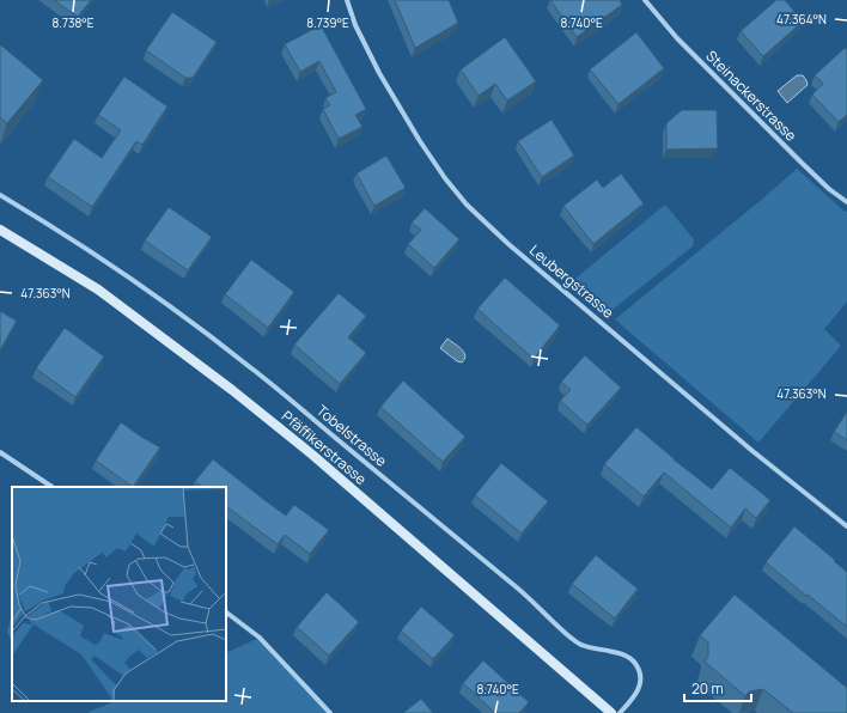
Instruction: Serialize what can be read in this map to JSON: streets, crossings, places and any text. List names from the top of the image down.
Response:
{
  "streets": {
    "main road": ["Pfäffikerstrasse"],
    "street": ["Steinackerstrasse", "Leubergstrasse", "Tobelstrasse"]
  },
  "scale_bar": "20 m",
  "coordinates": [
    "47.364°N",
    "8.738°E",
    "8.739°E",
    "8.740°E",
    "47.363°N"
  ]
}
